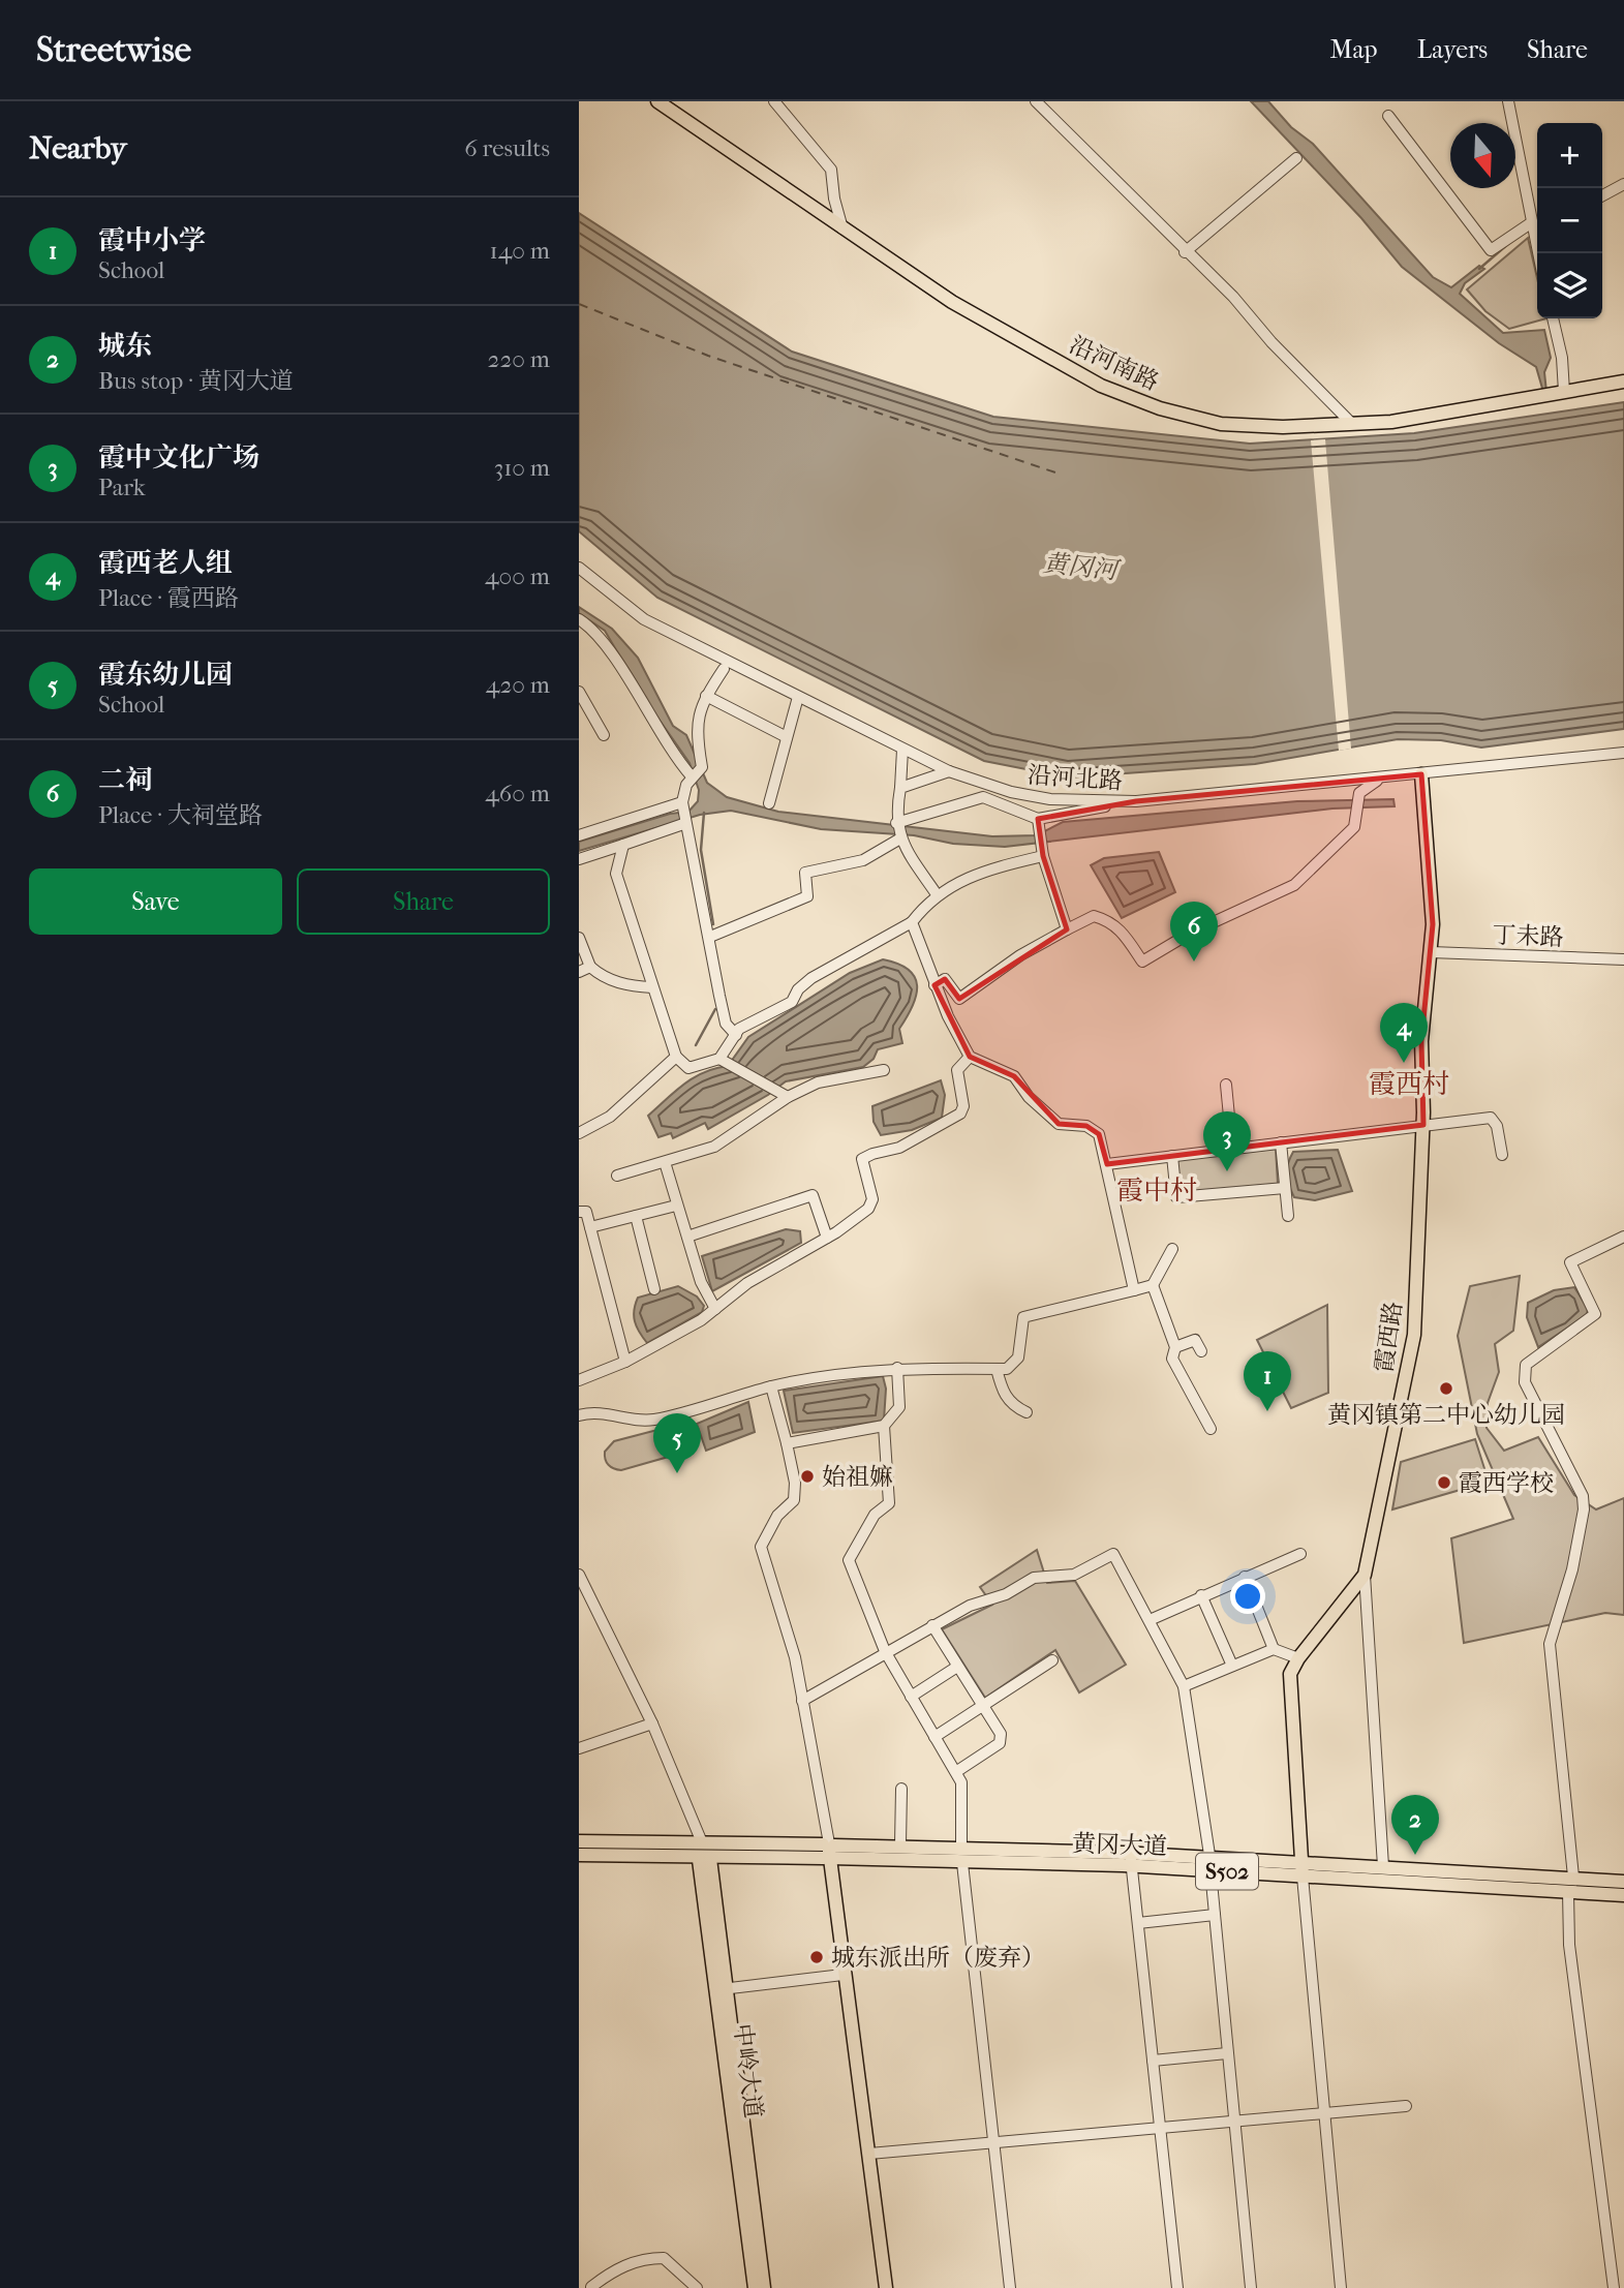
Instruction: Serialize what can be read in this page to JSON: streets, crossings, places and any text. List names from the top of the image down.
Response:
{
  "streets": {
    "main road": [
      "沿河南路",
      "霞西路",
      "黄冈大道",
      "S502",
      "中岭大道"
    ],
    "street": ["沿河北路", "丁未路"]
  },
  "crossings": [
    ["沿河北路", "霞西路"],
    ["丁未路", "霞西路"]
  ],
  "districts": ["霞西村", "霞中村"],
  "water": ["黄冈河"],
  "places": [
    "黄冈镇第二中心幼儿园",
    "始祖嫲",
    "霞西学校",
    "城东派出所（废弃）"
  ],
  "north": "bottom",
  "page": {
    "header": "Streetwise",
    "nav": ["Map", "Layers", "Share"],
    "heading": ["Nearby", "6 results"],
    "map_buttons": ["+", "−"],
    "list": [
      {
        "mark": "1",
        "name": "霞中小学",
        "note": "School",
        "value": "140 m"
      },
      {
        "mark": "2",
        "name": "城东",
        "note": "Bus stop · 黄冈大道",
        "value": "220 m"
      },
      {
        "mark": "3",
        "name": "霞中文化广场",
        "note": "Park",
        "value": "310 m"
      },
      {
        "mark": "4",
        "name": "霞西老人组",
        "note": "Place · 霞西路",
        "value": "400 m"
      },
      {
        "mark": "5",
        "name": "霞东幼儿园",
        "note": "School",
        "value": "420 m"
      },
      {
        "mark": "6",
        "name": "二祠",
        "note": "Place · 大祠堂路",
        "value": "460 m"
      }
    ],
    "buttons": ["Save", "Share"],
    "pins": [
      "6",
      "4",
      "3",
      "1",
      "5",
      "2"
    ]
  }
}
